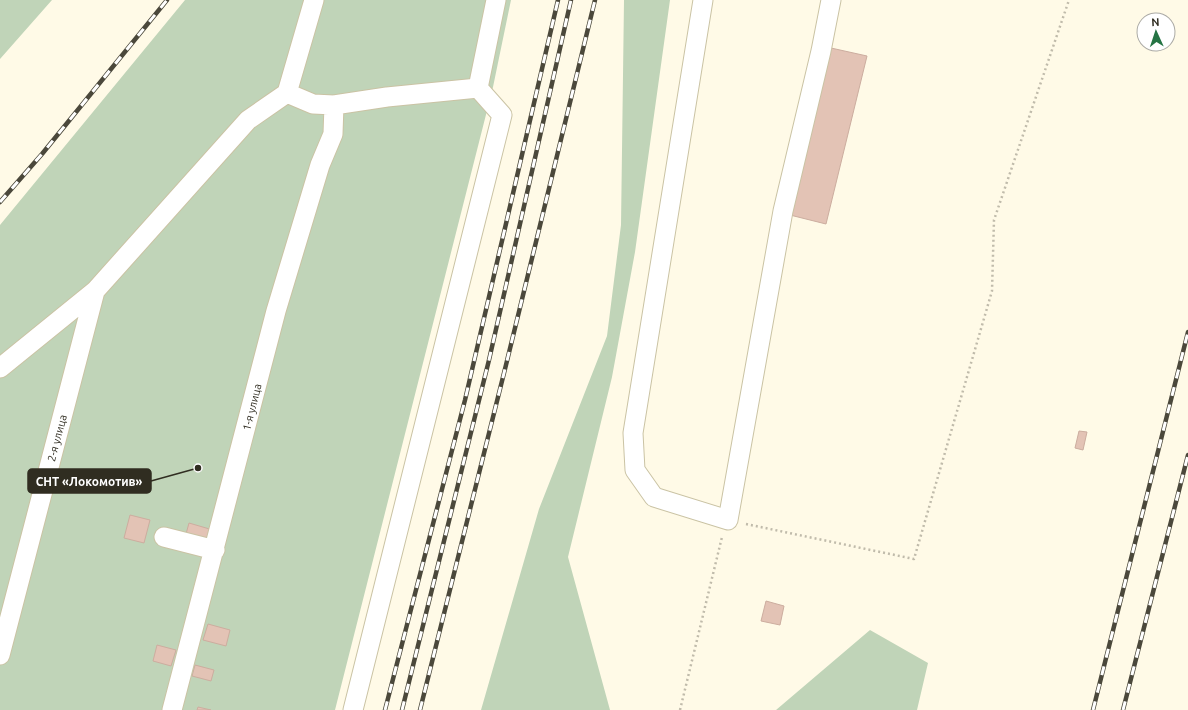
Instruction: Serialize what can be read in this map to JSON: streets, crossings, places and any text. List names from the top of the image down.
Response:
{
  "streets": {
    "street": ["1-я улица", "2-я улица"]
  },
  "places": ["СНТ «Локомотив»"],
  "north": "top"
}
